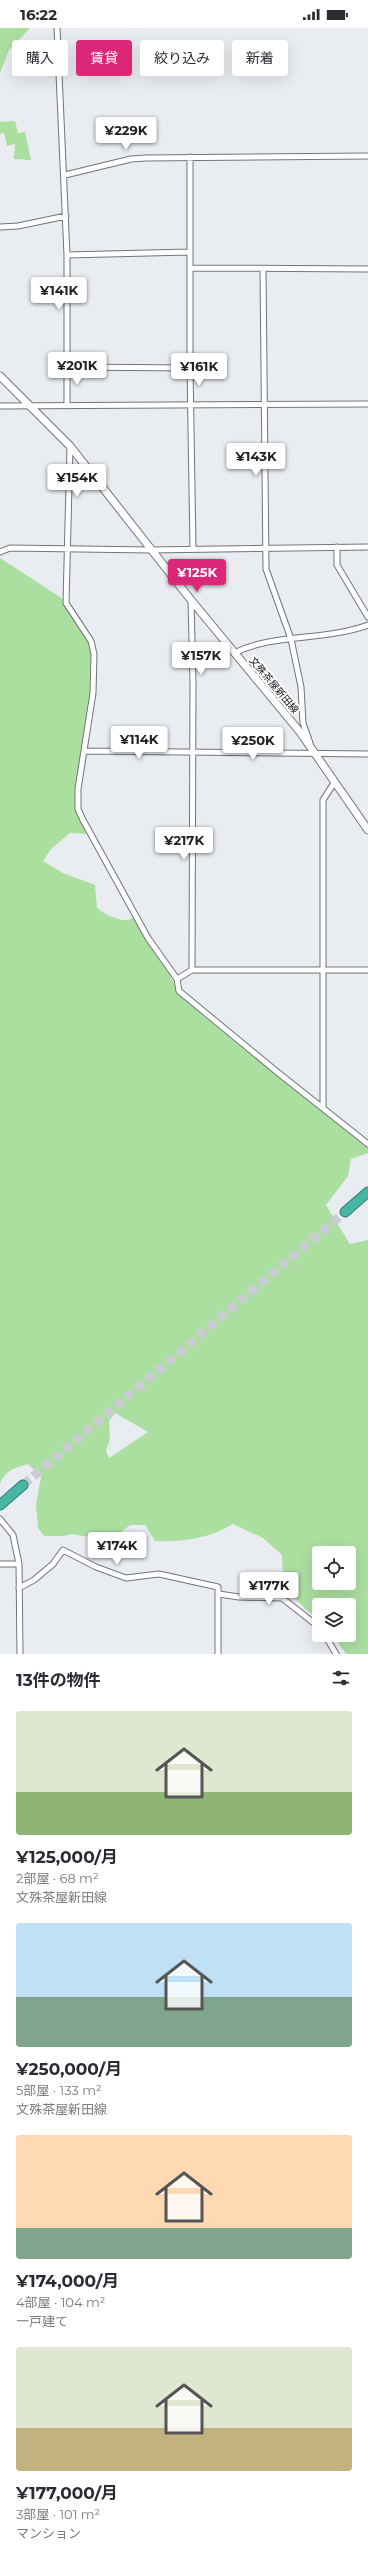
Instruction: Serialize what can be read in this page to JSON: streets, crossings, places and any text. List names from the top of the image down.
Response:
{
  "streets": {
    "main road": ["文殊茶屋新田線"]
  },
  "page": {
    "status": "16:22",
    "chip": [
      "購入",
      "賃貸",
      "絞り込み",
      "新着"
    ],
    "price": [
      "¥229K",
      "¥141K",
      "¥201K",
      "¥161K",
      "¥143K",
      "¥154K",
      "¥125K",
      "¥157K",
      "¥114K",
      "¥250K",
      "¥217K",
      "¥174K",
      "¥177K"
    ],
    "heading": "13件の物件",
    "list": [
      {
        "name": "¥125,000/月",
        "note": "2部屋 · 68 m² · 文殊茶屋新田線"
      },
      {
        "name": "¥250,000/月",
        "note": "5部屋 · 133 m² · 文殊茶屋新田線"
      },
      {
        "name": "¥174,000/月",
        "note": "4部屋 · 104 m² · 一戸建て"
      },
      {
        "name": "¥177,000/月",
        "note": "3部屋 · 101 m² · マンション"
      }
    ]
  }
}
